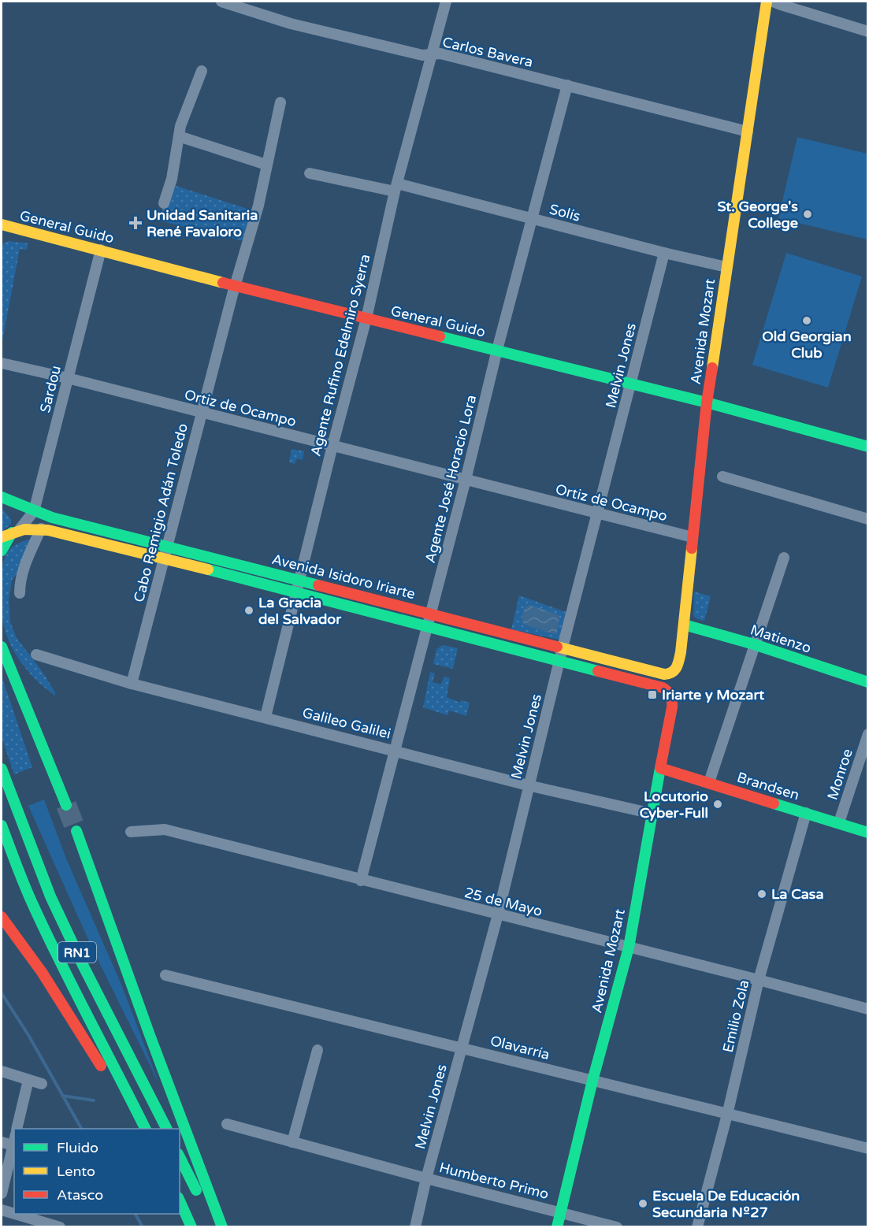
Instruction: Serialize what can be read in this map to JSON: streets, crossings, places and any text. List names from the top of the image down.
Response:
{
  "streets": {
    "main road": [
      "General Guido",
      "Avenida Mozart",
      "Avenida Isidoro Iriarte",
      "Matienzo",
      "Brandsen",
      "RN1"
    ],
    "street": [
      "Carlos Bavera",
      "Solís",
      "Agente Rufino Edelmiro Syerra",
      "Melvin Jones",
      "Sardou",
      "Ortiz de Ocampo",
      "Agente José Horacio Lora",
      "Cabo Remigio Adán Toledo",
      "Galileo Galilei",
      "Monroe",
      "25 de Mayo",
      "Emilio Zola",
      "Olavarría",
      "Humberto Primo"
    ]
  },
  "crossings": [
    ["Carlos Bavera", "Avenida Mozart"],
    ["Carlos Bavera", "Agente Rufino Edelmiro Syerra"],
    ["Carlos Bavera", "Agente José Horacio Lora"],
    ["Solís", "Avenida Mozart"],
    ["Solís", "Agente Rufino Edelmiro Syerra"],
    ["Solís", "Melvin Jones"],
    ["Solís", "Agente José Horacio Lora"],
    ["General Guido", "Avenida Mozart"],
    ["General Guido", "Agente Rufino Edelmiro Syerra"],
    ["General Guido", "Melvin Jones"],
    ["General Guido", "Sardou"],
    ["General Guido", "Agente José Horacio Lora"],
    ["General Guido", "Cabo Remigio Adán Toledo"],
    ["Avenida Mozart", "Ortiz de Ocampo"],
    ["Avenida Mozart", "Avenida Isidoro Iriarte"],
    ["Avenida Mozart", "Matienzo"],
    ["Avenida Mozart", "Galileo Galilei"],
    ["Avenida Mozart", "Brandsen"],
    ["Avenida Mozart", "25 de Mayo"],
    ["Avenida Mozart", "Olavarría"],
    ["Avenida Mozart", "Humberto Primo"],
    ["Agente Rufino Edelmiro Syerra", "Ortiz de Ocampo"],
    ["Agente Rufino Edelmiro Syerra", "Avenida Isidoro Iriarte"],
    ["Agente Rufino Edelmiro Syerra", "Galileo Galilei"],
    ["Melvin Jones", "Ortiz de Ocampo"],
    ["Melvin Jones", "Avenida Isidoro Iriarte"],
    ["Melvin Jones", "Galileo Galilei"],
    ["Melvin Jones", "25 de Mayo"],
    ["Melvin Jones", "Olavarría"],
    ["Melvin Jones", "Humberto Primo"],
    ["Sardou", "Ortiz de Ocampo"],
    ["Sardou", "Avenida Isidoro Iriarte"],
    ["Ortiz de Ocampo", "Agente José Horacio Lora"],
    ["Ortiz de Ocampo", "Cabo Remigio Adán Toledo"],
    ["Agente José Horacio Lora", "Avenida Isidoro Iriarte"],
    ["Agente José Horacio Lora", "Galileo Galilei"],
    ["Agente José Horacio Lora", "25 de Mayo"],
    ["Cabo Remigio Adán Toledo", "Avenida Isidoro Iriarte"],
    ["Cabo Remigio Adán Toledo", "Galileo Galilei"],
    ["Monroe", "Brandsen"],
    ["Brandsen", "Emilio Zola"],
    ["25 de Mayo", "Emilio Zola"],
    ["Emilio Zola", "Olavarría"]
  ],
  "places": {
    "other": [
      "St. George's College",
      "Old Georgian Club",
      "La Gracia del Salvador",
      "Locutorio Cyber-Full",
      "La Casa",
      "Escuela De Educación Secundaria Nº27"
    ],
    "health": ["Unidad Sanitaria René Favaloro"],
    "transit": ["Iriarte y Mozart"]
  },
  "legend": ["Fluido", "Lento", "Atasco"]
}
